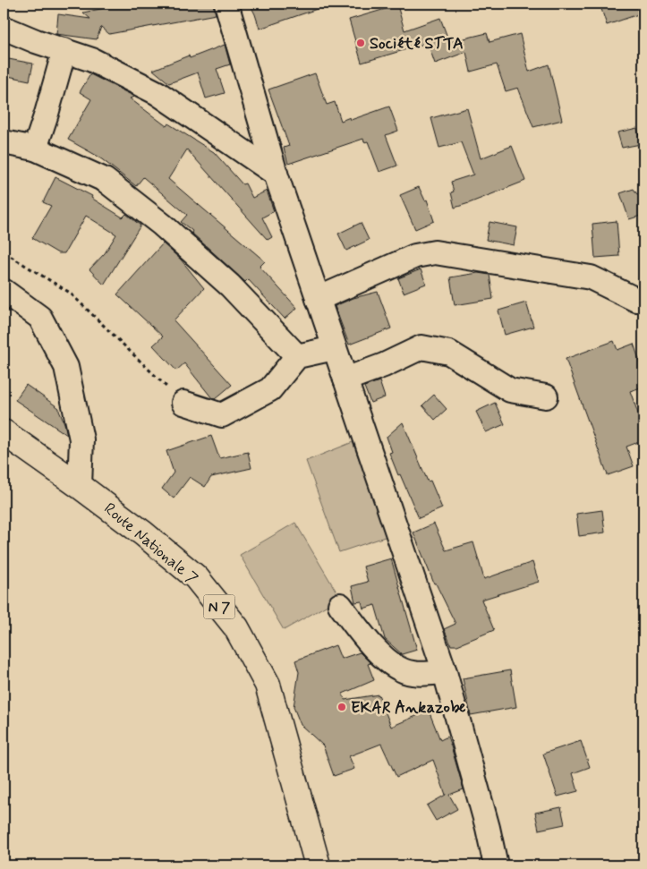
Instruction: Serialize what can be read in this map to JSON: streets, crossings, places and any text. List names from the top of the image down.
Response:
{
  "streets": {
    "main road": ["Route Nationale 7", "N 7"]
  },
  "places": ["Société STTA", "EKAR Ankazobe"]
}
